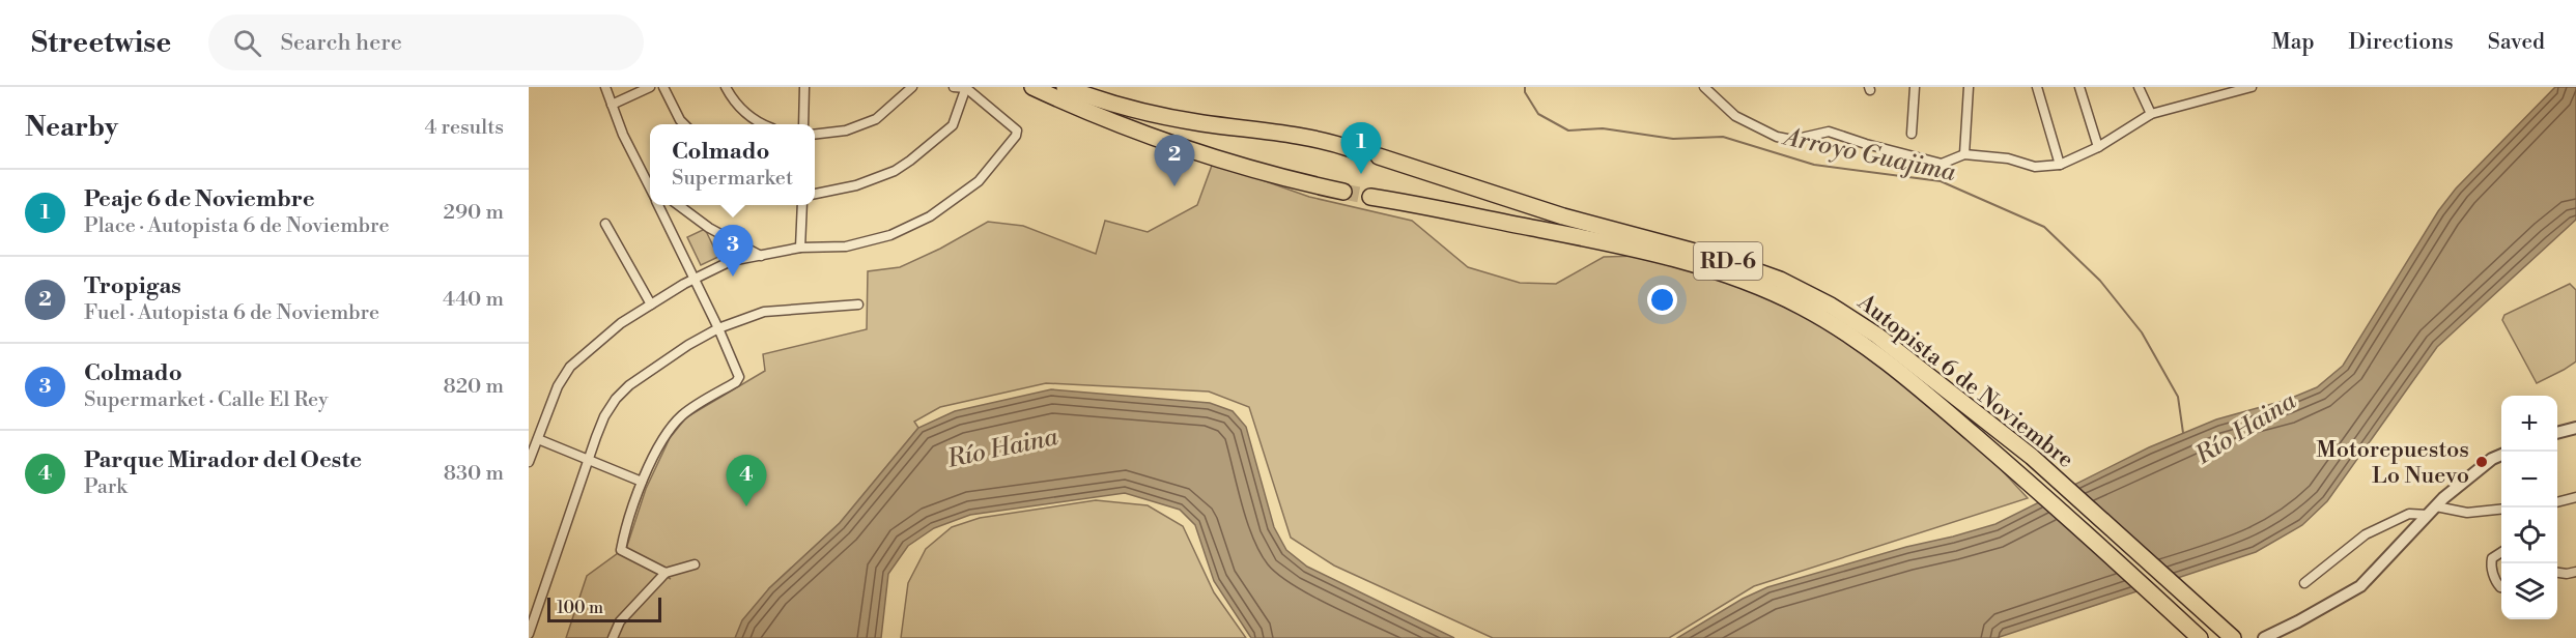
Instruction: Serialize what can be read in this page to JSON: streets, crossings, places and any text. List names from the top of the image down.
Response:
{
  "streets": {
    "highway": ["RD-6", "Autopista 6 de Noviembre"]
  },
  "water": ["Arroyo Guajima", "Río Haina"],
  "places": ["Motorepuestos Lo Nuevo"],
  "scale_bar": "100 m",
  "page": {
    "header": "Streetwise",
    "search": "Search here",
    "nav": ["Map", "Directions", "Saved"],
    "heading": ["Nearby", "4 results"],
    "pins": [
      "1",
      "2",
      "3",
      "4"
    ],
    "popup": ["Colmado", "Supermarket"],
    "list": [
      {
        "mark": "1",
        "name": "Peaje 6 de Noviembre",
        "note": "Place · Autopista 6 de Noviembre",
        "value": "290 m"
      },
      {
        "mark": "2",
        "name": "Tropigas",
        "note": "Fuel · Autopista 6 de Noviembre",
        "value": "440 m"
      },
      {
        "mark": "3",
        "name": "Colmado",
        "note": "Supermarket · Calle El Rey",
        "value": "820 m"
      },
      {
        "mark": "4",
        "name": "Parque Mirador del Oeste",
        "note": "Park",
        "value": "830 m"
      }
    ],
    "map_buttons": ["+", "−"],
    "scale": "100 m"
  }
}
